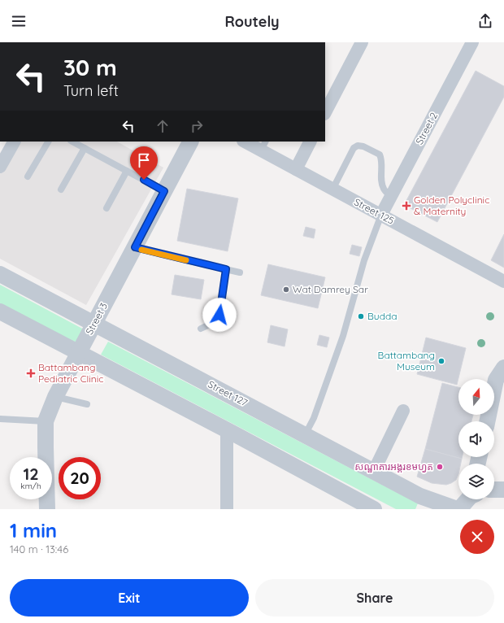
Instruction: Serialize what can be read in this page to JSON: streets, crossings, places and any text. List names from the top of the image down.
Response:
{
  "streets": {
    "street": [
      "Street 2",
      "Street 125",
      "Street 3",
      "Street 127"
    ]
  },
  "crossings": [
    ["Street 2", "Street 125"],
    ["Street 3", "Street 127"]
  ],
  "places": {
    "health": ["Golden Polyclinic & Maternity", "Battambang Pediatric Clinic"],
    "other": [
      "Wat Damrey Sar",
      "Budda",
      "Battambang Museum",
      "សណ្ឋាគារអង្គរខមហ្វត"
    ]
  },
  "north": "top",
  "page": {
    "header": "Routely",
    "turn": ["30 m", "Turn left"],
    "speed": "12 km/h",
    "limit": "20",
    "heading": ["1 min", "140 m · 13:46"],
    "buttons": ["Exit", "Share"]
  }
}
